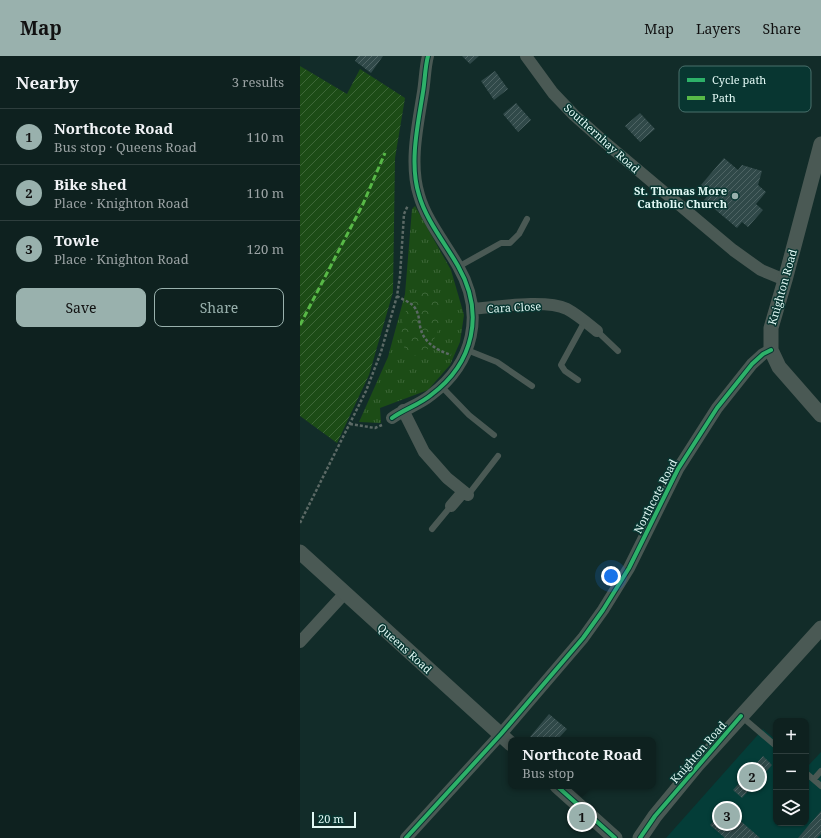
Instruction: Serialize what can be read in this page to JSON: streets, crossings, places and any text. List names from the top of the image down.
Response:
{
  "streets": {
    "street": [
      "Southernhay Road",
      "Knighton Road",
      "Cara Close",
      "Northcote Road",
      "Queens Road"
    ]
  },
  "crossings": [
    ["Southernhay Road", "Knighton Road"],
    ["Knighton Road", "Northcote Road"],
    ["Northcote Road", "Queens Road"]
  ],
  "places": ["St. Thomas More Catholic Church"],
  "legend": ["Cycle path", "Path"],
  "scale_bar": "20 m",
  "page": {
    "header": "Map",
    "nav": ["Map", "Layers", "Share"],
    "heading": ["Nearby", "3 results"],
    "list": [
      {
        "mark": "1",
        "name": "Northcote Road",
        "note": "Bus stop · Queens Road",
        "value": "110 m"
      },
      {
        "mark": "2",
        "name": "Bike shed",
        "note": "Place · Knighton Road",
        "value": "110 m"
      },
      {
        "mark": "3",
        "name": "Towle",
        "note": "Place · Knighton Road",
        "value": "120 m"
      }
    ],
    "buttons": ["Save", "Share"],
    "map_buttons": ["+", "−"],
    "popup": ["Northcote Road", "Bus stop"],
    "pins": ["2", "3", "1"],
    "scale": "20 m"
  }
}
